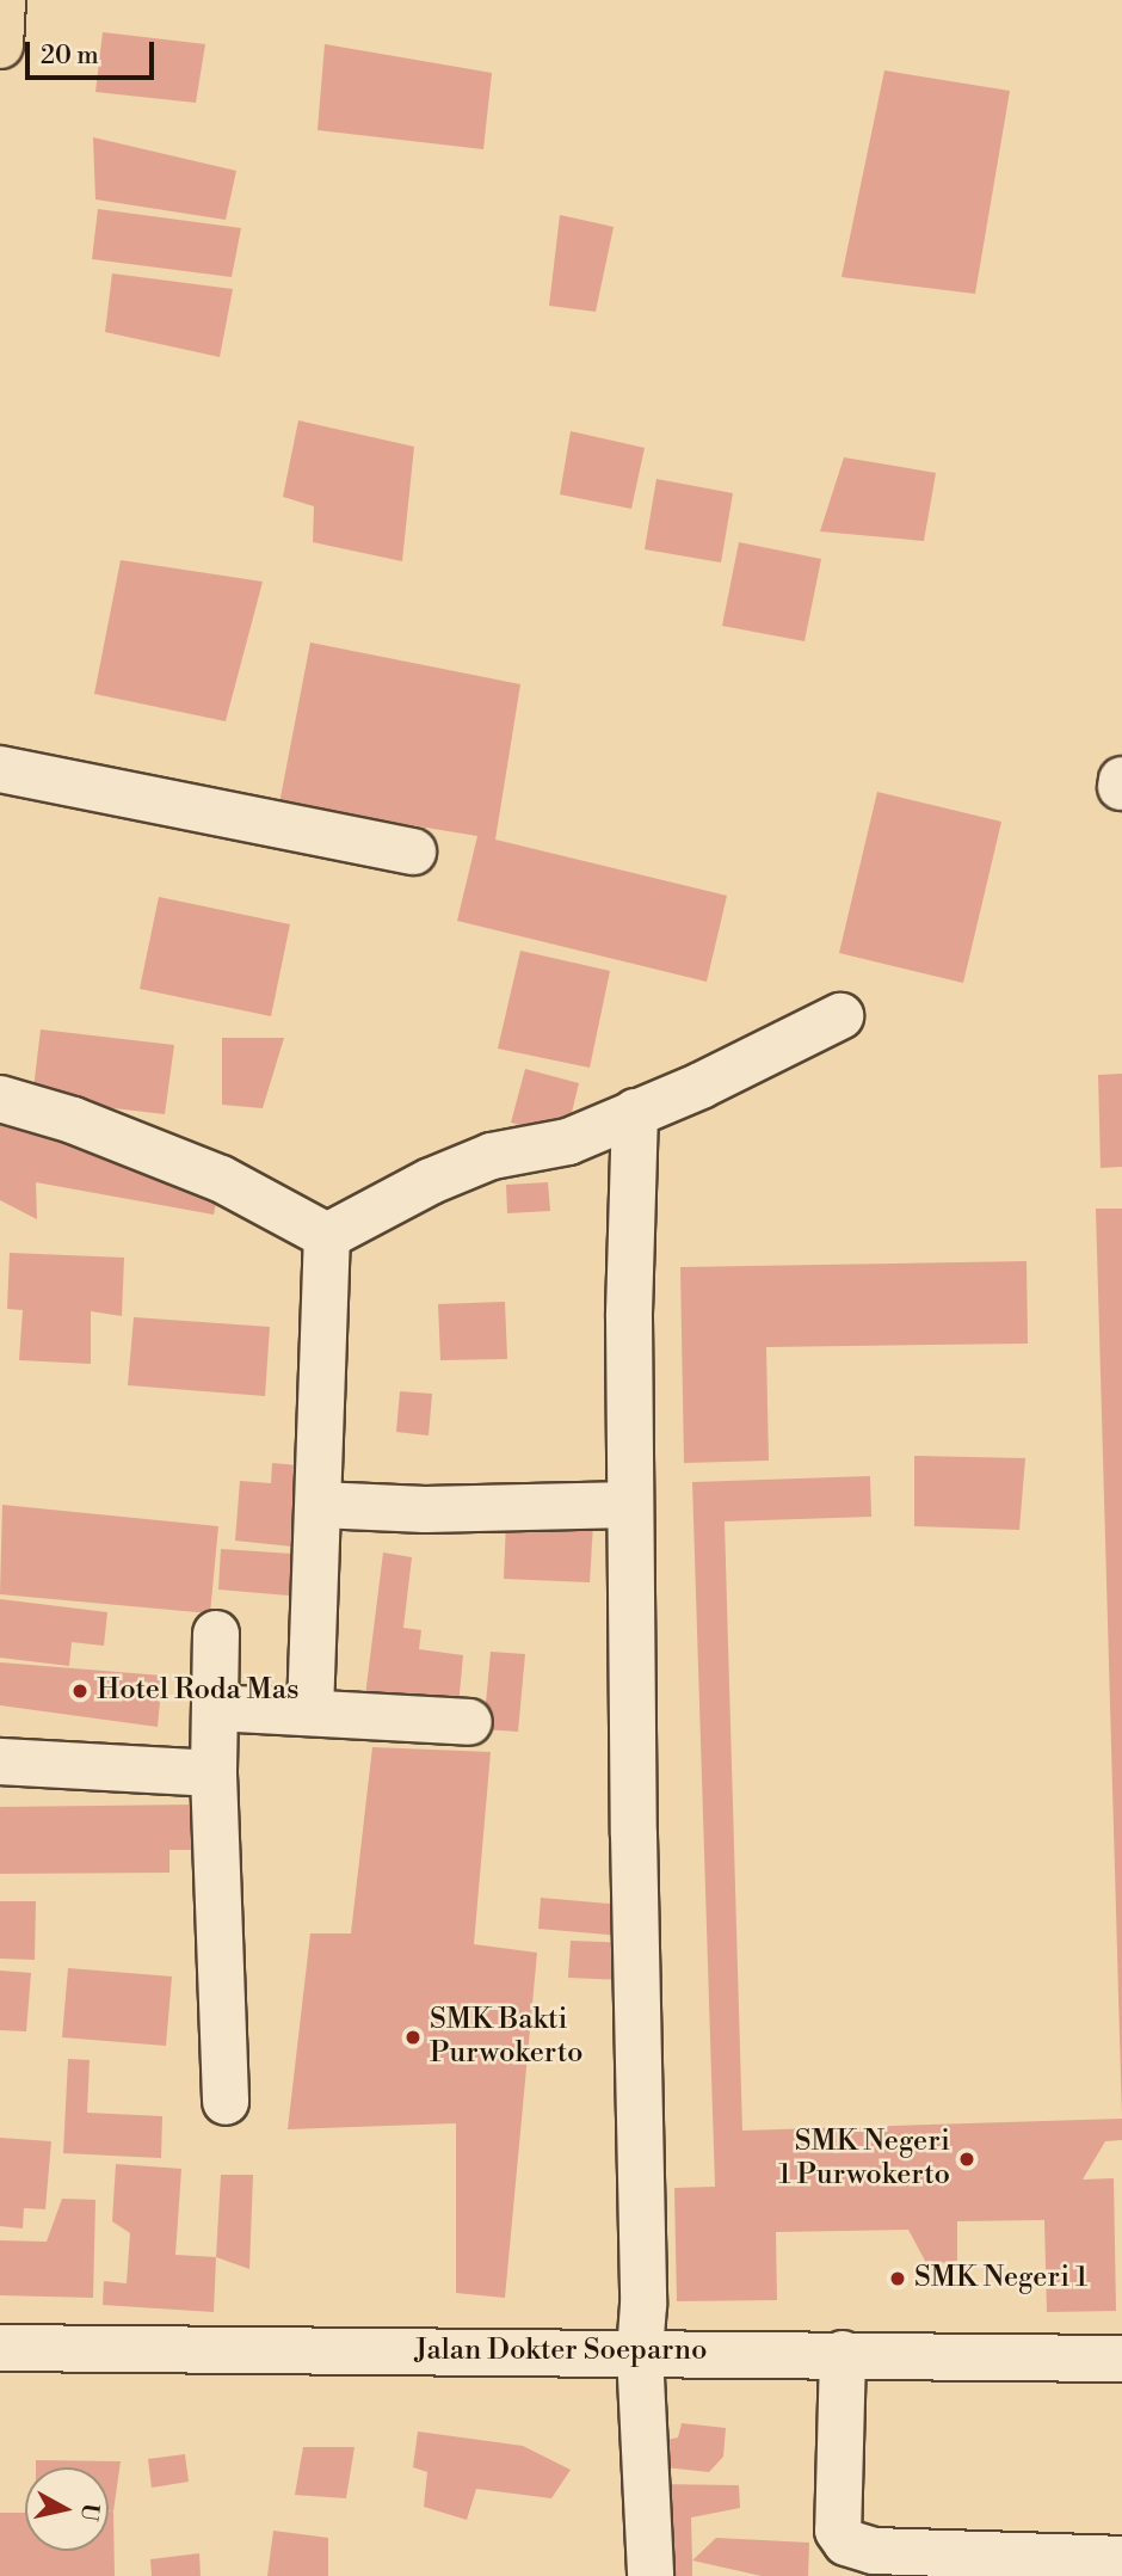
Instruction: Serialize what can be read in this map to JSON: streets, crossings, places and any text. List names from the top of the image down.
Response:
{
  "streets": {
    "street": ["Jalan Dokter Soeparno"]
  },
  "places": [
    "Hotel Roda Mas",
    "SMK Bakti Purwokerto",
    "SMK Negeri 1 Purwokerto",
    "SMK Negeri 1"
  ],
  "scale_bar": "20 m",
  "north": "right"
}
